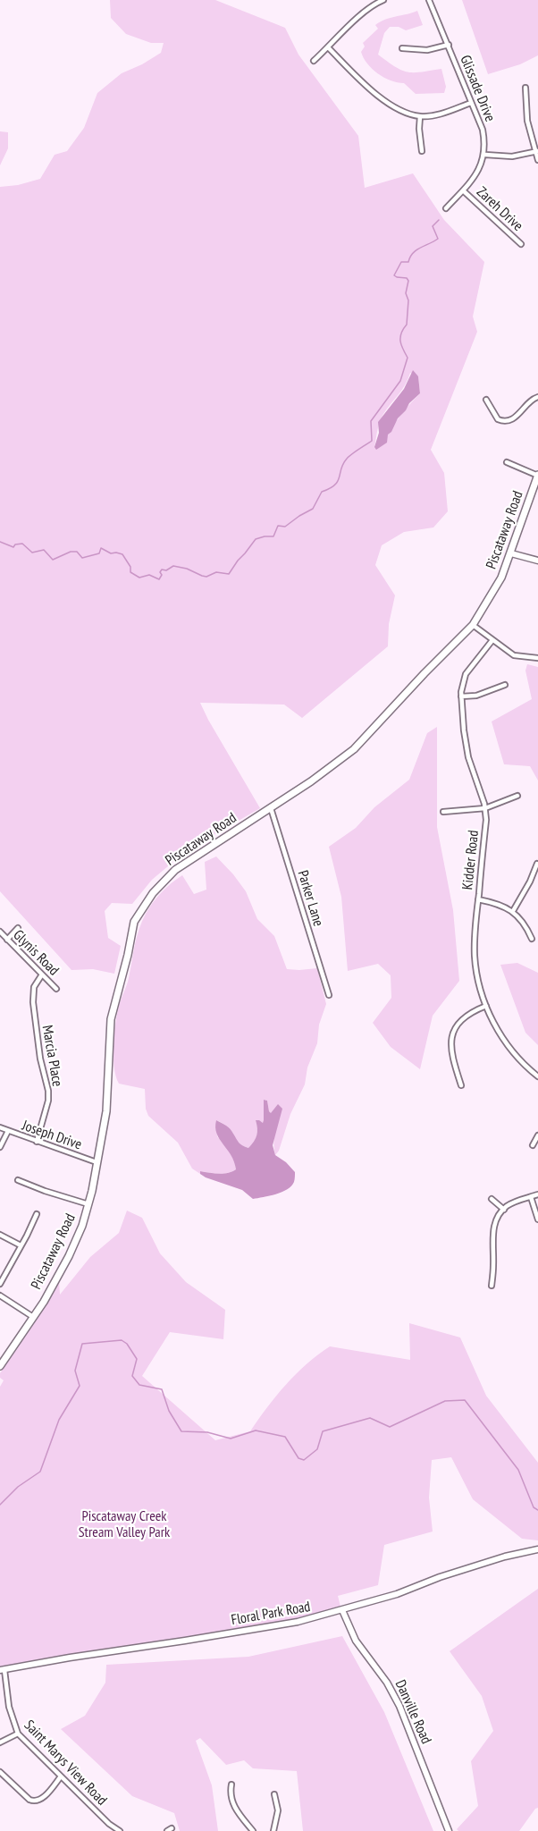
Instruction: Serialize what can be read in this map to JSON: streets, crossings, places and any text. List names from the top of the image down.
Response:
{
  "streets": {
    "main road": ["Piscataway Road"],
    "street": [
      "Glissade Drive",
      "Zareh Drive",
      "Kidder Road",
      "Parker Lane",
      "Glynis Road",
      "Marcia Place",
      "Joseph Drive",
      "Floral Park Road",
      "Danville Road",
      "Saint Marys View Road"
    ]
  },
  "crossings": [
    ["Piscataway Road", "Parker Lane"],
    ["Piscataway Road", "Joseph Drive"],
    ["Glynis Road", "Marcia Place"],
    ["Marcia Place", "Joseph Drive"],
    ["Floral Park Road", "Danville Road"],
    ["Floral Park Road", "Saint Marys View Road"]
  ],
  "parks": ["Piscataway Creek Stream Valley Park"]
}
